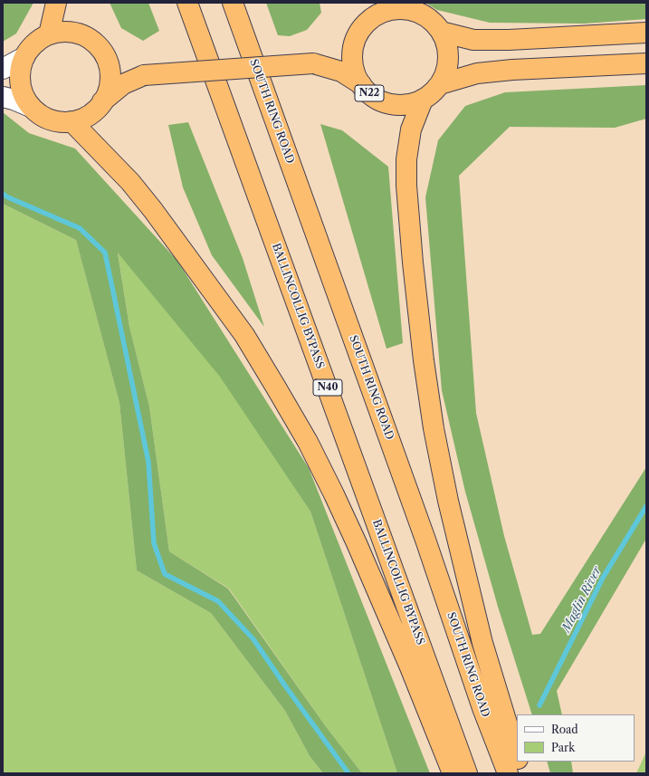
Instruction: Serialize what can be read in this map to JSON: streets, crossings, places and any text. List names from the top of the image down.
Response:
{
  "streets": {
    "highway": [
      "N22",
      "SOUTH RING ROAD",
      "BALLINCOLLIG BYPASS",
      "N40"
    ]
  },
  "water": ["Maglin River"],
  "legend": ["Road", "Park"]
}
